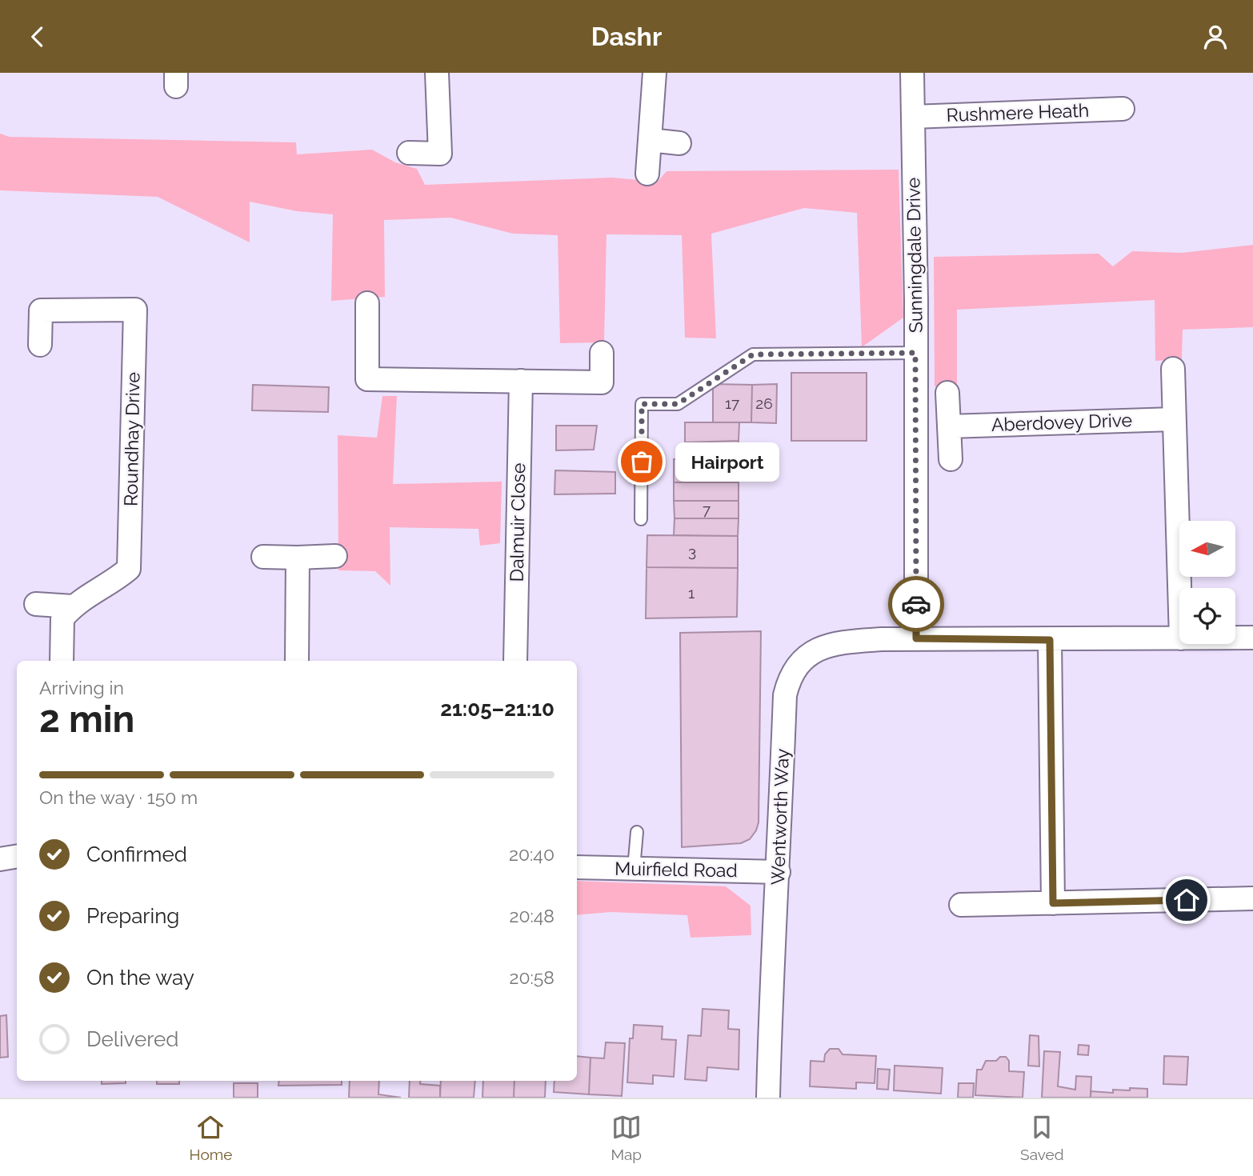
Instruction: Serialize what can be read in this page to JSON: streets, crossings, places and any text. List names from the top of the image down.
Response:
{
  "streets": {
    "street": [
      "Rushmere Heath",
      "Sunningdale Drive",
      "Aberdovey Drive",
      "Roundhay Drive",
      "Dalmuir Close",
      "Wentworth Way",
      "Muirfield Road"
    ]
  },
  "crossings": [
    ["Rushmere Heath", "Sunningdale Drive"],
    ["Sunningdale Drive", "Wentworth Way"],
    ["Wentworth Way", "Muirfield Road"]
  ],
  "places": ["Hairport"],
  "house_numbers": [
    "17",
    "26",
    "7",
    "3",
    "1"
  ],
  "north": "left",
  "page": {
    "header": "Dashr",
    "bubble": "Hairport",
    "heading": ["2 min", "Arriving in", "21:05–21:10"],
    "bar": "On the way · 150 m",
    "list": [
      ["Confirmed", "20:40"],
      ["Preparing", "20:48"],
      ["On the way", "20:58"],
      "Delivered"
    ],
    "tabs": ["Home", "Map", "Saved"]
  }
}
